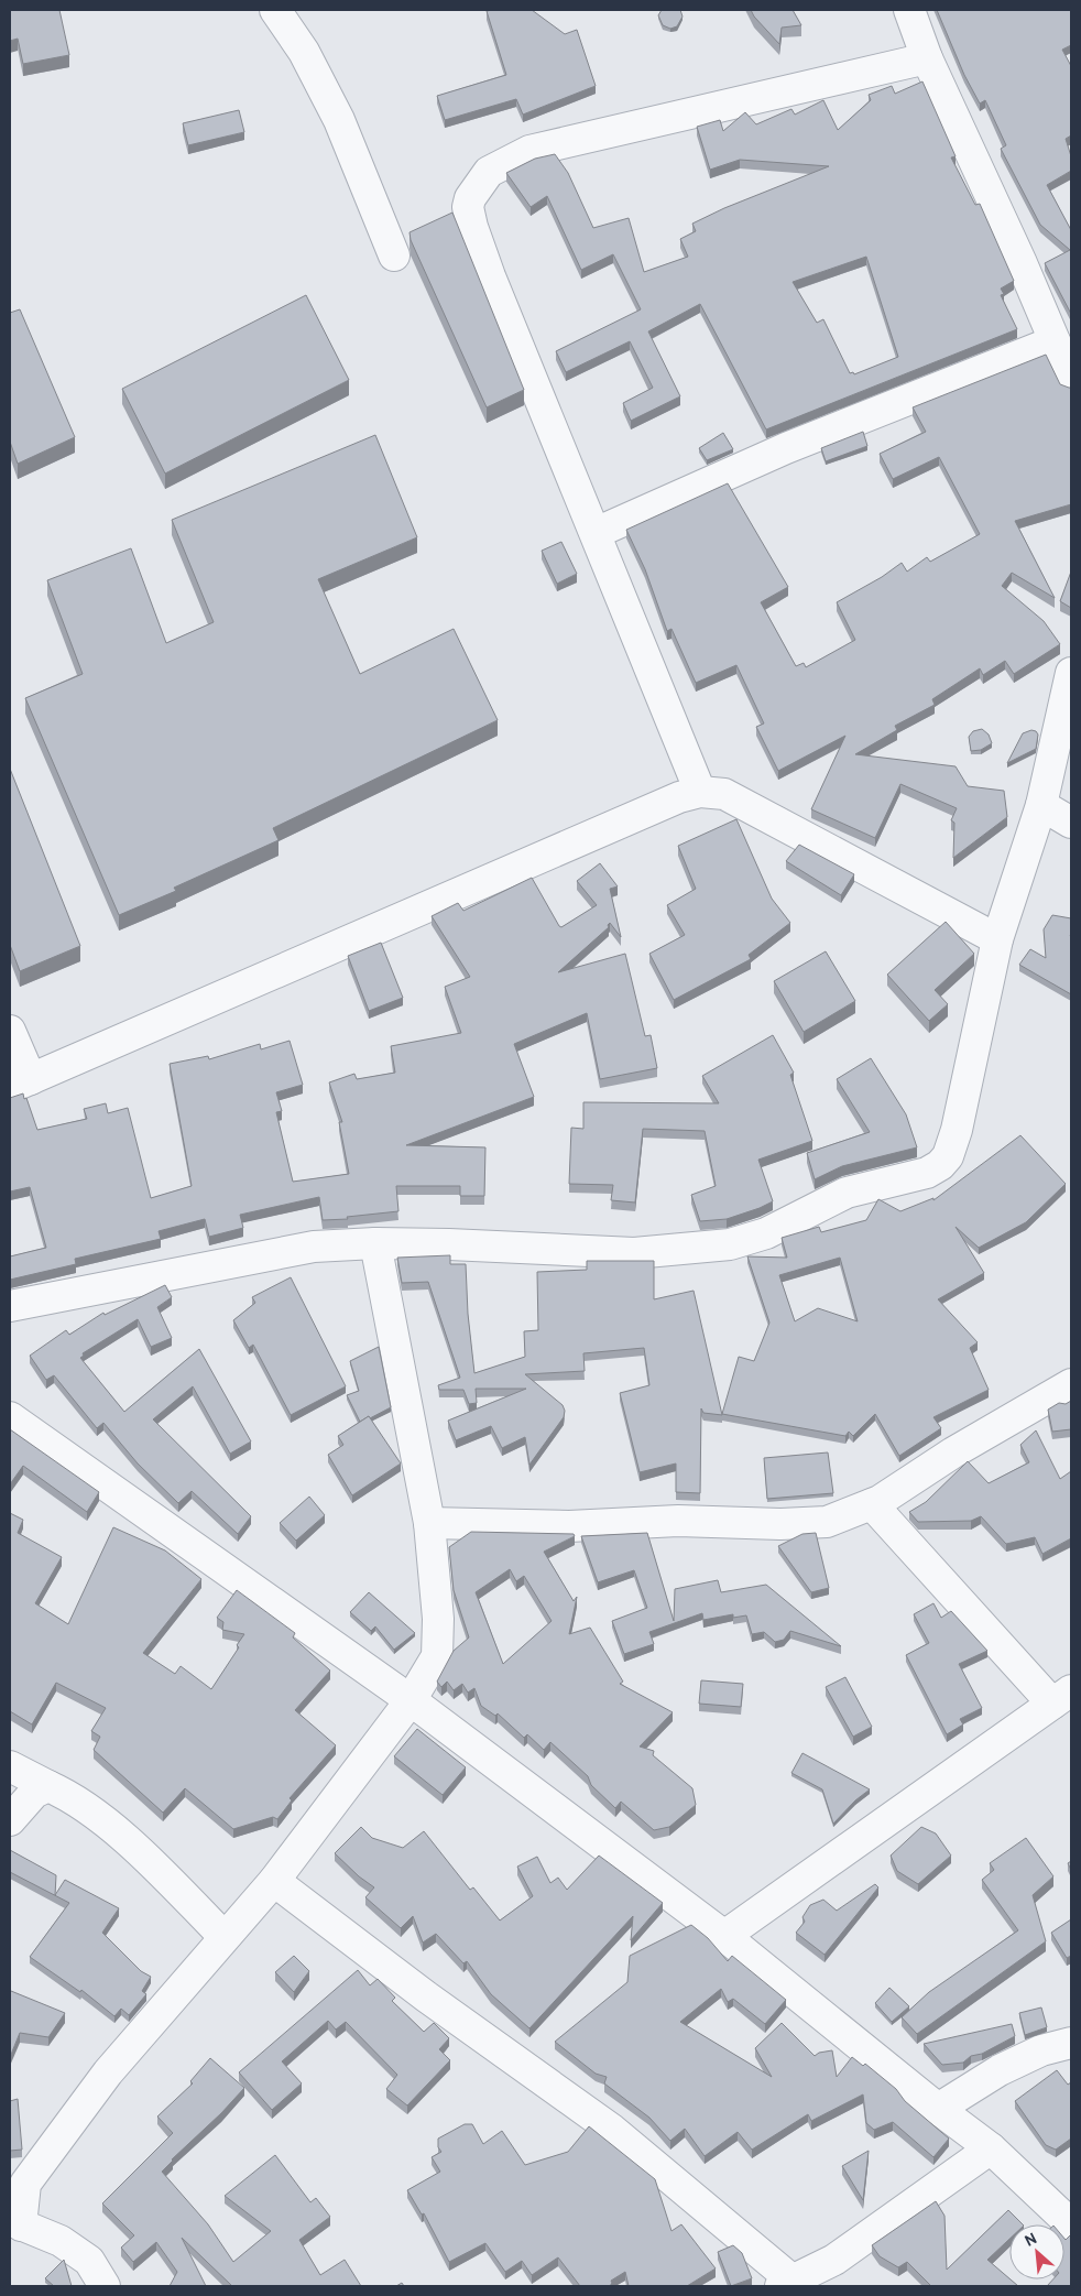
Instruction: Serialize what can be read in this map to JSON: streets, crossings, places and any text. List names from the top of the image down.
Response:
{
  "north": "top left"
}
